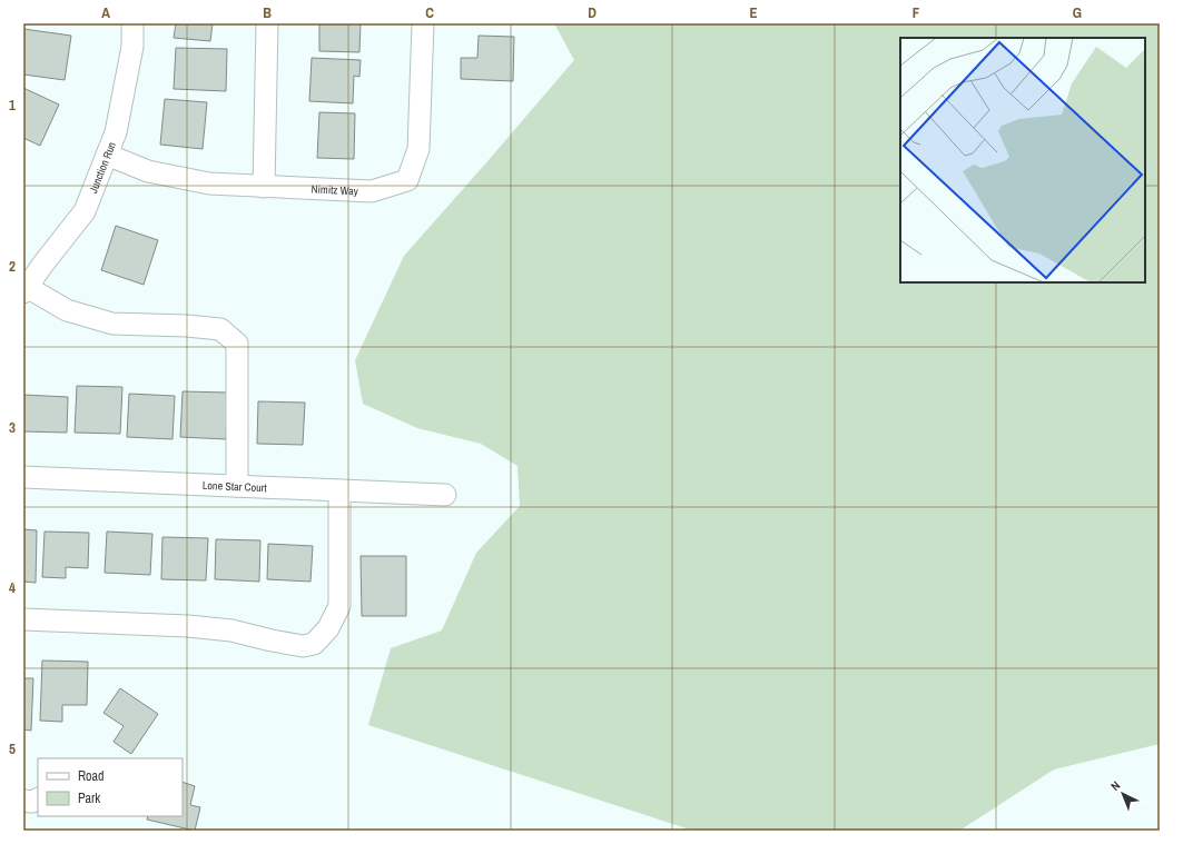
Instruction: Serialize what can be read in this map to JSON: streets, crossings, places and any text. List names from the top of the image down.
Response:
{
  "streets": {
    "street": ["Junction Run", "Nimitz Way", "Lone Star Court"]
  },
  "crossings": [
    ["Junction Run", "Nimitz Way"]
  ],
  "legend": ["Road", "Park"],
  "north": "top left",
  "grid": {
    "columns": [
      "A",
      "B",
      "C",
      "D",
      "E",
      "F",
      "G"
    ],
    "rows": [
      "1",
      "2",
      "3",
      "4",
      "5"
    ]
  }
}
